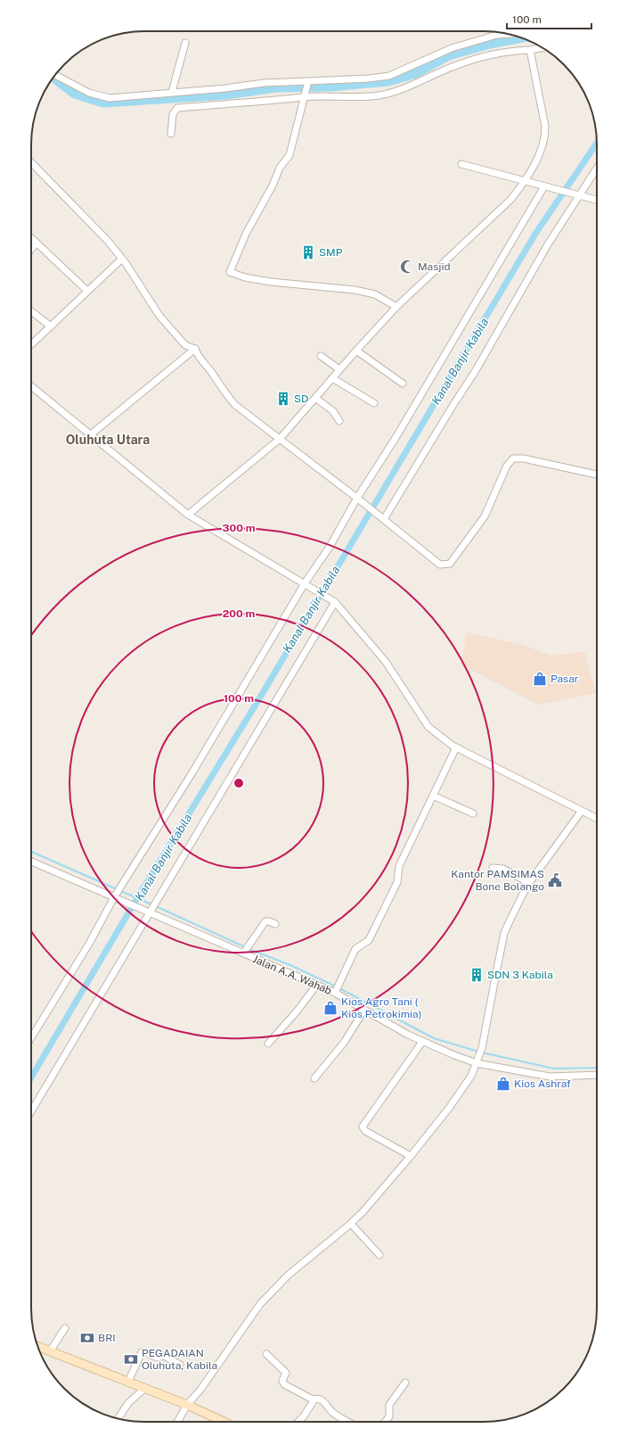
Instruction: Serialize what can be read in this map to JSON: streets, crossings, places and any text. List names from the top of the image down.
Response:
{
  "streets": {
    "street": ["Jalan A.A. Wahab"]
  },
  "districts": ["Oluhuta Utara"],
  "water": ["Kanal Banjir Kabila"],
  "places": {
    "building": ["SMP", "SD", "SDN 3 Kabila"],
    "mosque": ["Masjid"],
    "shop": ["Pasar", "Kios Agro Tani ( Kios Petrokimia)", "Kios Ashraf"],
    "public building": ["Kantor PAMSIMAS Bone Bolango"],
    "bank": ["BRI", "PEGADAIAN Oluhuta, Kabila"]
  },
  "scale_bar": "100 m",
  "rings": ["300 m", "200 m", "100 m"]
}
